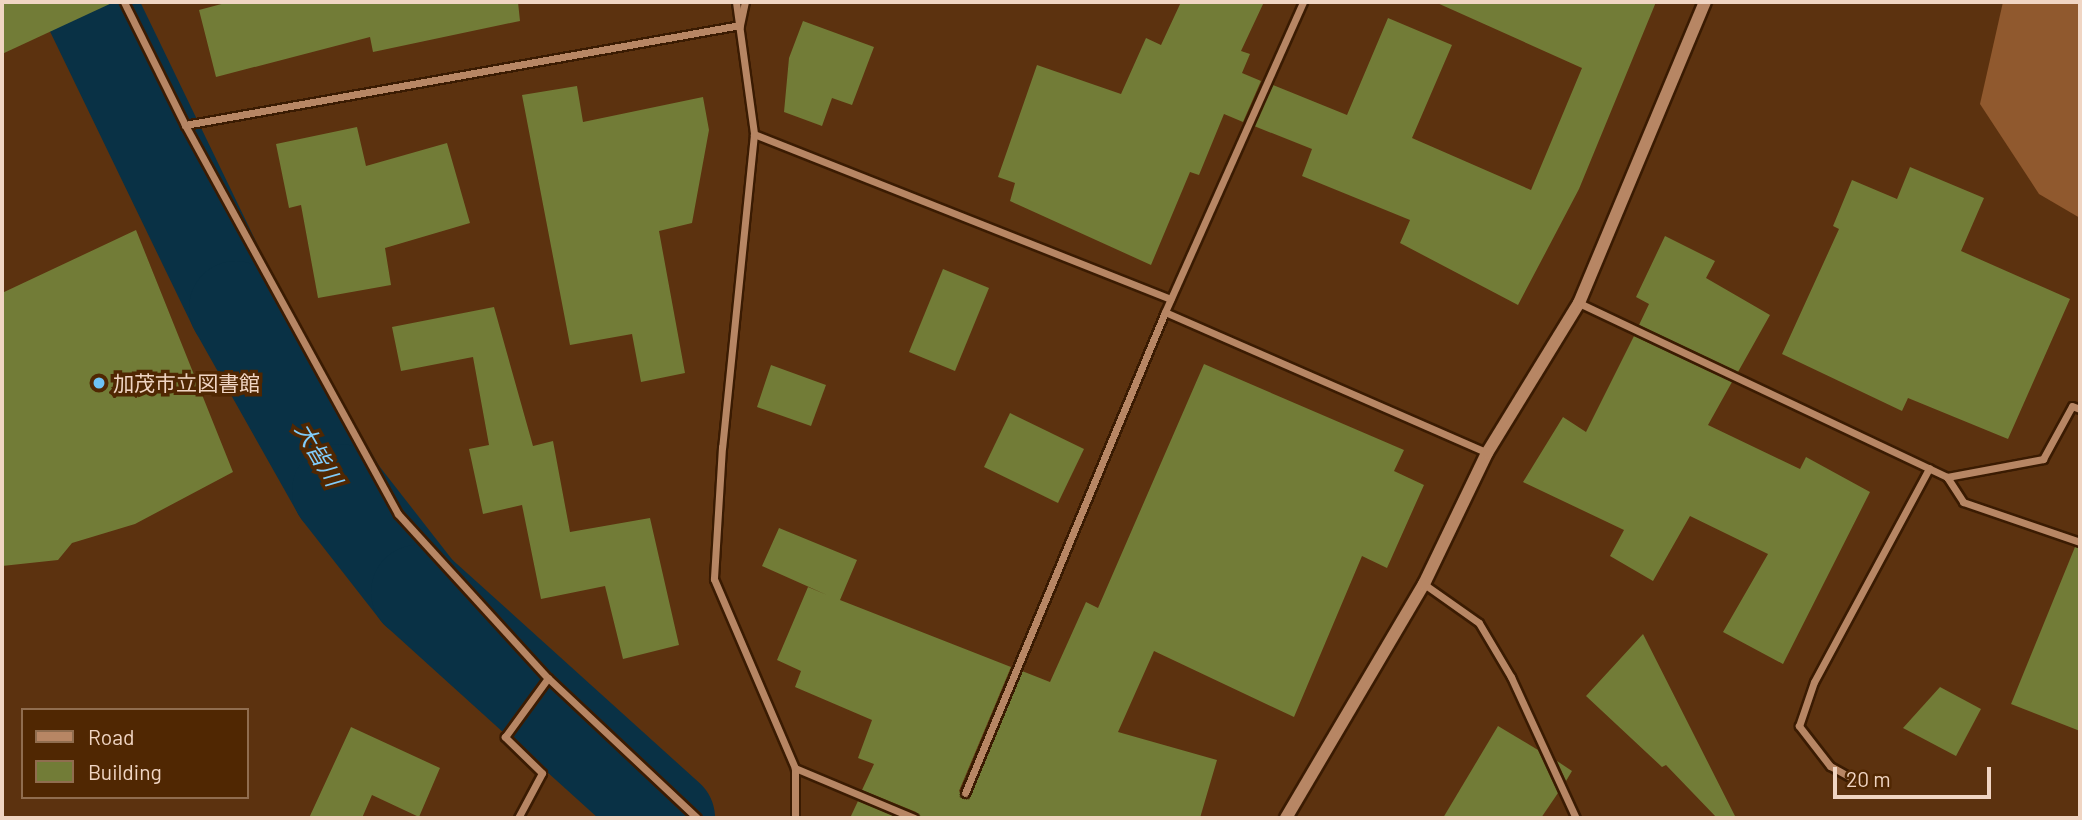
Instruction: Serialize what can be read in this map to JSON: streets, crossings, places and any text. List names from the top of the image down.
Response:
{
  "water": ["大皆川"],
  "places": ["加茂市立図書館"],
  "legend": ["Road", "Building"],
  "scale_bar": "20 m"
}
